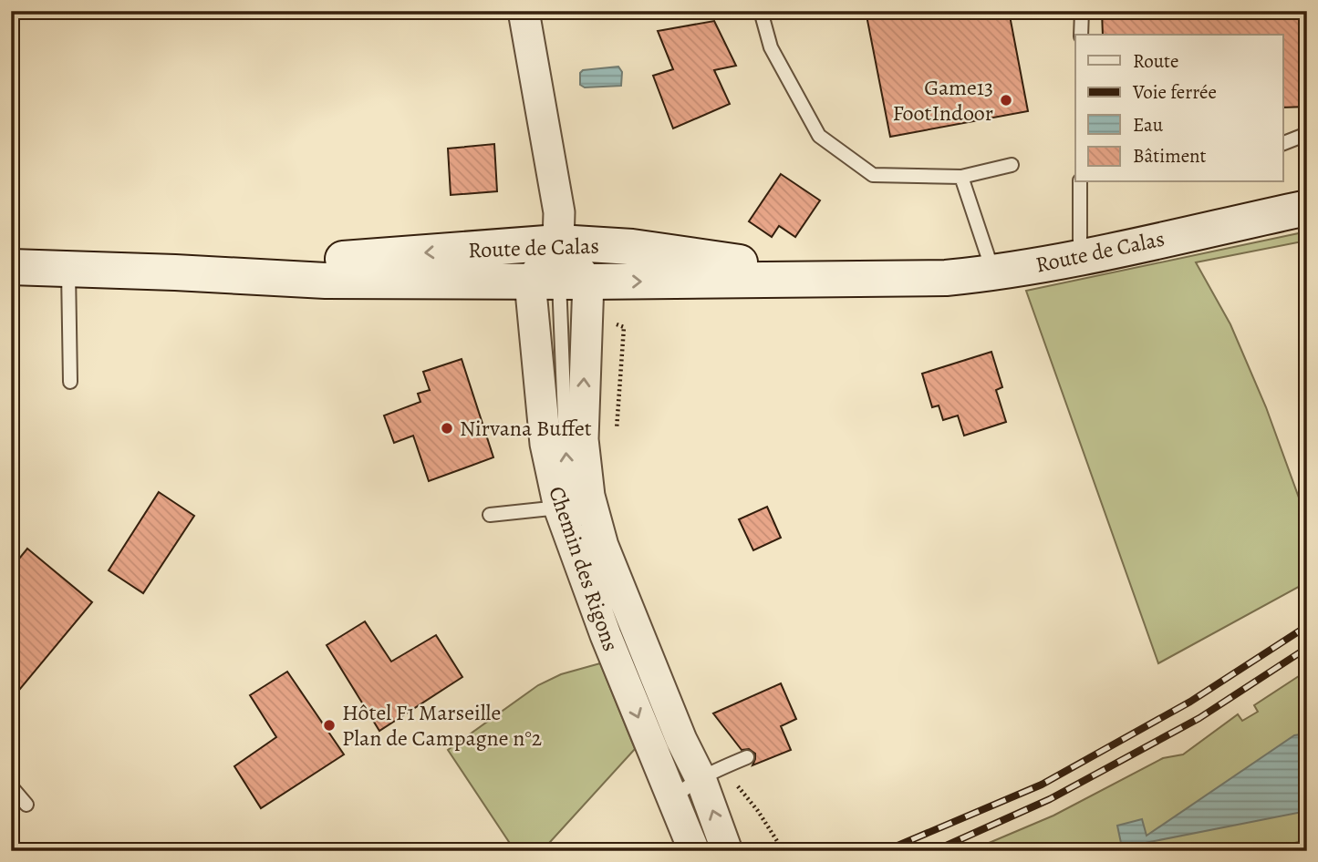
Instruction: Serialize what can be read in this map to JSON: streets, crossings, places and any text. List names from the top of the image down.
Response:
{
  "streets": {
    "main road": ["Route de Calas"],
    "street": ["Chemin des Rigons"]
  },
  "crossings": [
    ["Route de Calas", "Chemin des Rigons"]
  ],
  "places": ["Game13 FootIndoor", "Nirvana Buffet", "Hôtel F1 Marseille Plan de Campagne n°2"],
  "legend": [
    "Route",
    "Voie ferrée",
    "Eau",
    "Bâtiment"
  ]
}
